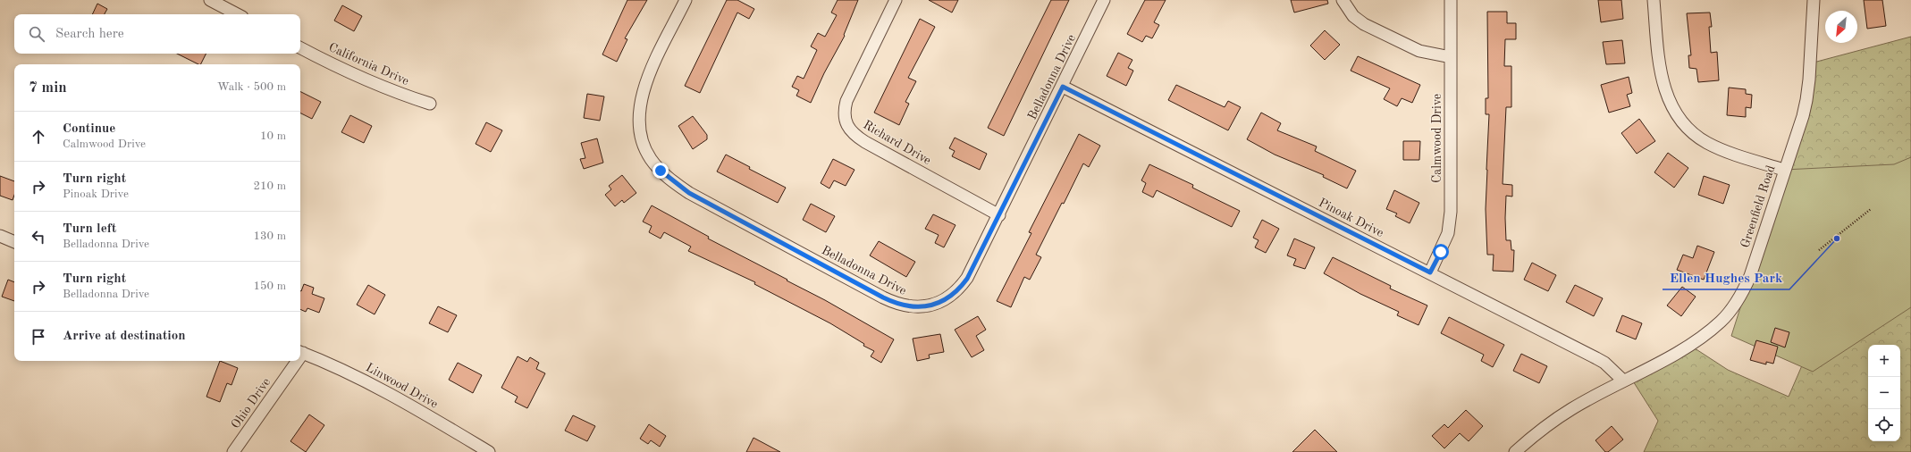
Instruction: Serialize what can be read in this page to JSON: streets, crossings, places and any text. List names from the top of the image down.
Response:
{
  "streets": {
    "street": [
      "California Drive",
      "Belladonna Drive",
      "Calmwood Drive",
      "Richard Drive",
      "Greenfield Road",
      "Pinoak Drive",
      "Linwood Drive",
      "Ohio Drive"
    ]
  },
  "crossings": [
    ["Belladonna Drive", "Richard Drive"],
    ["Belladonna Drive", "Pinoak Drive"],
    ["Calmwood Drive", "Pinoak Drive"],
    ["Greenfield Road", "Pinoak Drive"]
  ],
  "places": ["Ellen Hughes Park"],
  "north": "bottom left",
  "page": {
    "search": "Search here",
    "heading": ["7 min", "Walk · 500 m"],
    "list": [
      ["Continue", "Calmwood Drive", "10 m"],
      ["Turn right", "Pinoak Drive", "210 m"],
      ["Turn left", "Belladonna Drive", "130 m"],
      ["Turn right", "Belladonna Drive", "150 m"],
      "Arrive at destination"
    ],
    "map_buttons": ["+", "−"]
  }
}
